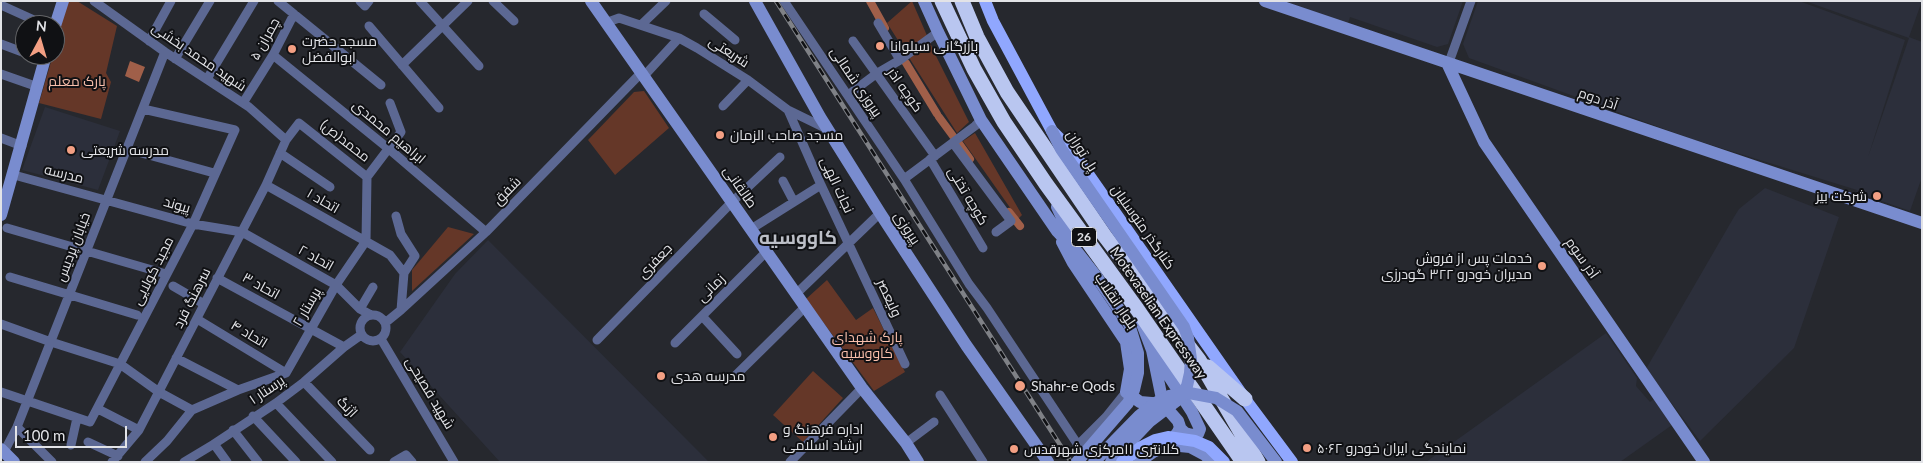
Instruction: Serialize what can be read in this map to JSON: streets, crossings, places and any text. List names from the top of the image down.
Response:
{
  "streets": {
    "highway": ["26", "Motevaselian Expressway"],
    "main road": ["کنارگذر متوسلیان"],
    "street": [
      "چمران ۵",
      "شریعتی",
      "شهید محمد بخشی",
      "پیروزی شمالی",
      "کوچه اذر",
      "آذر دوم",
      "ابراهیم محمدی",
      "محمد(ص)",
      "پل توران",
      "مدرسه",
      "نجات الهی",
      "طالقانی",
      "شفق",
      "کوچه تختی",
      "اتحاد ۱",
      "پیوند",
      "پیروزی",
      "خیابان پردیس",
      "اتحاد ۲",
      "آذر سوم",
      "جعفری",
      "مجید کولایی",
      "اتحاد ۳",
      "زمانی",
      "سرهنگ فرد",
      "ولیعصر",
      "بلوار انقلاب",
      "پرستار ۲",
      "اتحاد ۴",
      "پرستار ۱",
      "شهید فصیحی",
      "اژنگ"
    ]
  },
  "crossings": [
    ["چمران ۵", "شهید محمد بخشی"],
    ["چمران ۵", "ابراهیم محمدی"],
    ["شریعتی", "نجات الهی"],
    ["شریعتی", "طالقانی"],
    ["شریعتی", "شفق"],
    ["شریعتی", "پیروزی"],
    ["شهید محمد بخشی", "محمد(ص)"],
    ["شهید محمد بخشی", "خیابان پردیس"],
    ["شهید محمد بخشی", "سرهنگ فرد"],
    ["کوچه اذر", "کوچه تختی"],
    ["آذر دوم", "آذر سوم"],
    ["ابراهیم محمدی", "شفق"],
    ["محمد(ص)", "سرهنگ فرد"],
    ["پل توران", "کنارگذر متوسلیان"],
    ["مدرسه", "پیوند"],
    ["مدرسه", "خیابان پردیس"],
    ["نجات الهی", "ولیعصر"],
    ["طالقانی", "شفق"],
    ["طالقانی", "جعفری"],
    ["طالقانی", "زمانی"],
    ["شفق", "اتحاد ۲"],
    ["شفق", "پرستار ۱"],
    ["شفق", "شهید فصیحی"],
    ["اتحاد ۱", "سرهنگ فرد"],
    ["اتحاد ۱", "پرستار ۲"],
    ["پیوند", "خیابان پردیس"],
    ["پیوند", "اتحاد ۲"],
    ["پیوند", "مجید کولایی"],
    ["پیوند", "سرهنگ فرد"],
    ["خیابان پردیس", "مجید کولایی"],
    ["اتحاد ۲", "سرهنگ فرد"],
    ["اتحاد ۲", "پرستار ۲"],
    ["اتحاد ۲", "پرستار ۱"],
    ["اتحاد ۲", "شهید فصیحی"],
    ["اتحاد ۳", "سرهنگ فرد"],
    ["اتحاد ۳", "پرستار ۲"],
    ["اتحاد ۳", "پرستار ۱"],
    ["سرهنگ فرد", "اتحاد ۴"],
    ["پرستار ۲", "اتحاد ۴"],
    ["پرستار ۱", "شهید فصیحی"],
    ["پرستار ۱", "اژنگ"]
  ],
  "districts": ["کاووسیه"],
  "parks": ["پارک معلم", "پارک شهدای کاووسیه"],
  "places": [
    "بازرگانی سیلوانا",
    "مسجد حضرت ابوالفضل",
    "مسجد صاحب الزمان",
    "مدرسه شریعتی",
    "شرکت بیز",
    "خدمات پس از فروش مدیران خودرو ۳۲۲ گودرزی",
    "مدرسه هدی",
    "Shahr-e Qods",
    "اداره فرهنگ و ارشاد اسلامی",
    "نمایندگی ایران خودرو ۵۰۶۲",
    "کلانتری ۱۱مرکزی شهرقدس"
  ],
  "scale_bar": "100 m",
  "north": "top"
}
